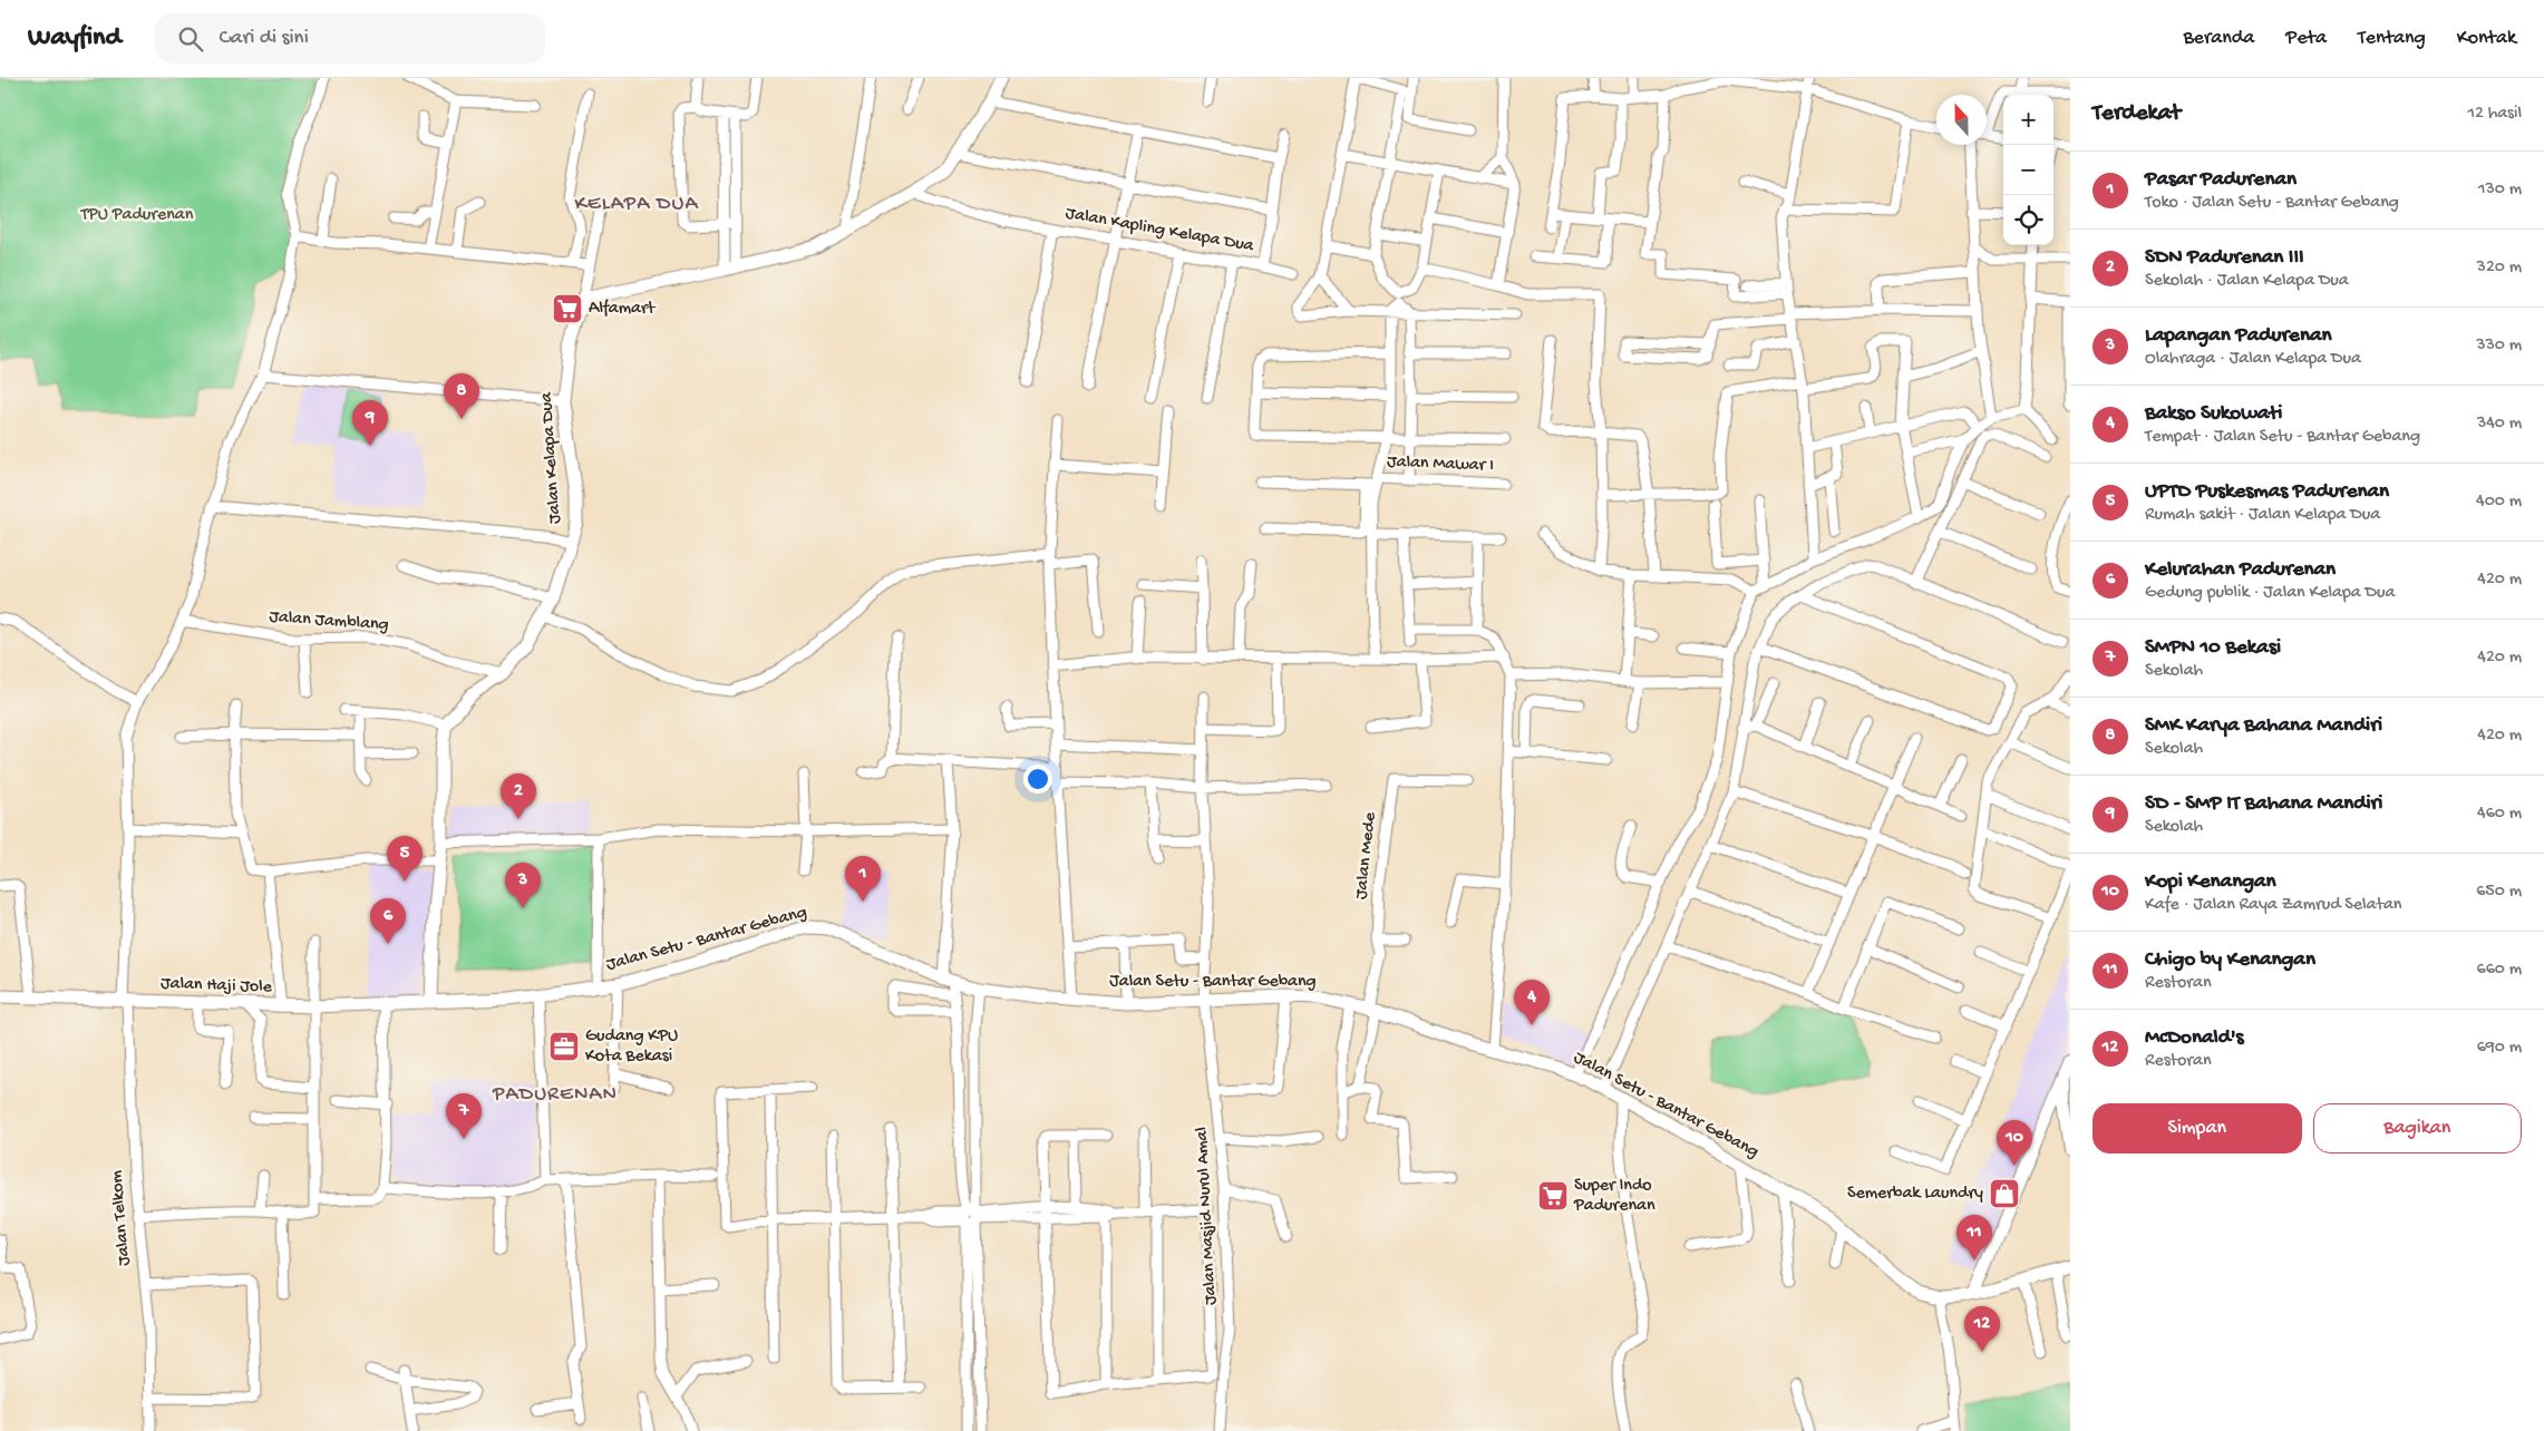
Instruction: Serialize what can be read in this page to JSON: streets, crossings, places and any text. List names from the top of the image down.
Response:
{
  "streets": {
    "main road": ["Jalan Kelapa Dua", "Jalan Setu - Bantar Gebang", "Jalan Haji Jole"],
    "street": [
      "Jalan Kapling Kelapa Dua",
      "Jalan Mawar I",
      "Jalan Jamblang",
      "Jalan Mede",
      "Jalan Masjid Nurul Amal",
      "Jalan Telkom"
    ]
  },
  "crossings": [
    ["Jalan Kelapa Dua", "Jalan Jamblang"],
    ["Jalan Jamblang", "Jalan Telkom"],
    ["Jalan Mede", "Jalan Setu - Bantar Gebang"],
    ["Jalan Setu - Bantar Gebang", "Jalan Haji Jole"],
    ["Jalan Setu - Bantar Gebang", "Jalan Masjid Nurul Amal"],
    ["Jalan Haji Jole", "Jalan Telkom"]
  ],
  "districts": ["KELAPA DUA", "PADURENAN"],
  "parks": ["TPU Padurenan"],
  "places": {
    "supermarket": ["Alfamart", "Super Indo Padurenan"],
    "office": ["Gudang KPU Kota Bekasi"],
    "shop": ["Semerbak Laundry"]
  },
  "north": "top",
  "page": {
    "header": "Wayfind",
    "search": "Cari di sini",
    "nav": [
      "Beranda",
      "Peta",
      "Tentang",
      "Kontak"
    ],
    "heading": ["Terdekat", "12 hasil"],
    "map_buttons": ["+", "−"],
    "list": [
      {
        "mark": "1",
        "name": "Pasar Padurenan",
        "note": "Toko · Jalan Setu - Bantar Gebang",
        "value": "130 m"
      },
      {
        "mark": "2",
        "name": "SDN Padurenan III",
        "note": "Sekolah · Jalan Kelapa Dua",
        "value": "320 m"
      },
      {
        "mark": "3",
        "name": "Lapangan Padurenan",
        "note": "Olahraga · Jalan Kelapa Dua",
        "value": "330 m"
      },
      {
        "mark": "4",
        "name": "Bakso Sukowati",
        "note": "Tempat · Jalan Setu - Bantar Gebang",
        "value": "340 m"
      },
      {
        "mark": "5",
        "name": "UPTD Puskesmas Padurenan",
        "note": "Rumah sakit · Jalan Kelapa Dua",
        "value": "400 m"
      },
      {
        "mark": "6",
        "name": "Kelurahan Padurenan",
        "note": "Gedung publik · Jalan Kelapa Dua",
        "value": "420 m"
      },
      {
        "mark": "7",
        "name": "SMPN 10 Bekasi",
        "note": "Sekolah",
        "value": "420 m"
      },
      {
        "mark": "8",
        "name": "SMK Karya Bahana Mandiri",
        "note": "Sekolah",
        "value": "420 m"
      },
      {
        "mark": "9",
        "name": "SD - SMP IT Bahana Mandiri",
        "note": "Sekolah",
        "value": "460 m"
      },
      {
        "mark": "10",
        "name": "Kopi Kenangan",
        "note": "Kafe · Jalan Raya Zamrud Selatan",
        "value": "650 m"
      },
      {
        "mark": "11",
        "name": "Chigo by Kenangan",
        "note": "Restoran",
        "value": "660 m"
      },
      {
        "mark": "12",
        "name": "McDonald's",
        "note": "Restoran",
        "value": "690 m"
      }
    ],
    "pins": [
      "8",
      "9",
      "2",
      "5",
      "1",
      "3",
      "6",
      "4",
      "7",
      "10",
      "11",
      "12"
    ],
    "buttons": ["Simpan", "Bagikan"]
  }
}
